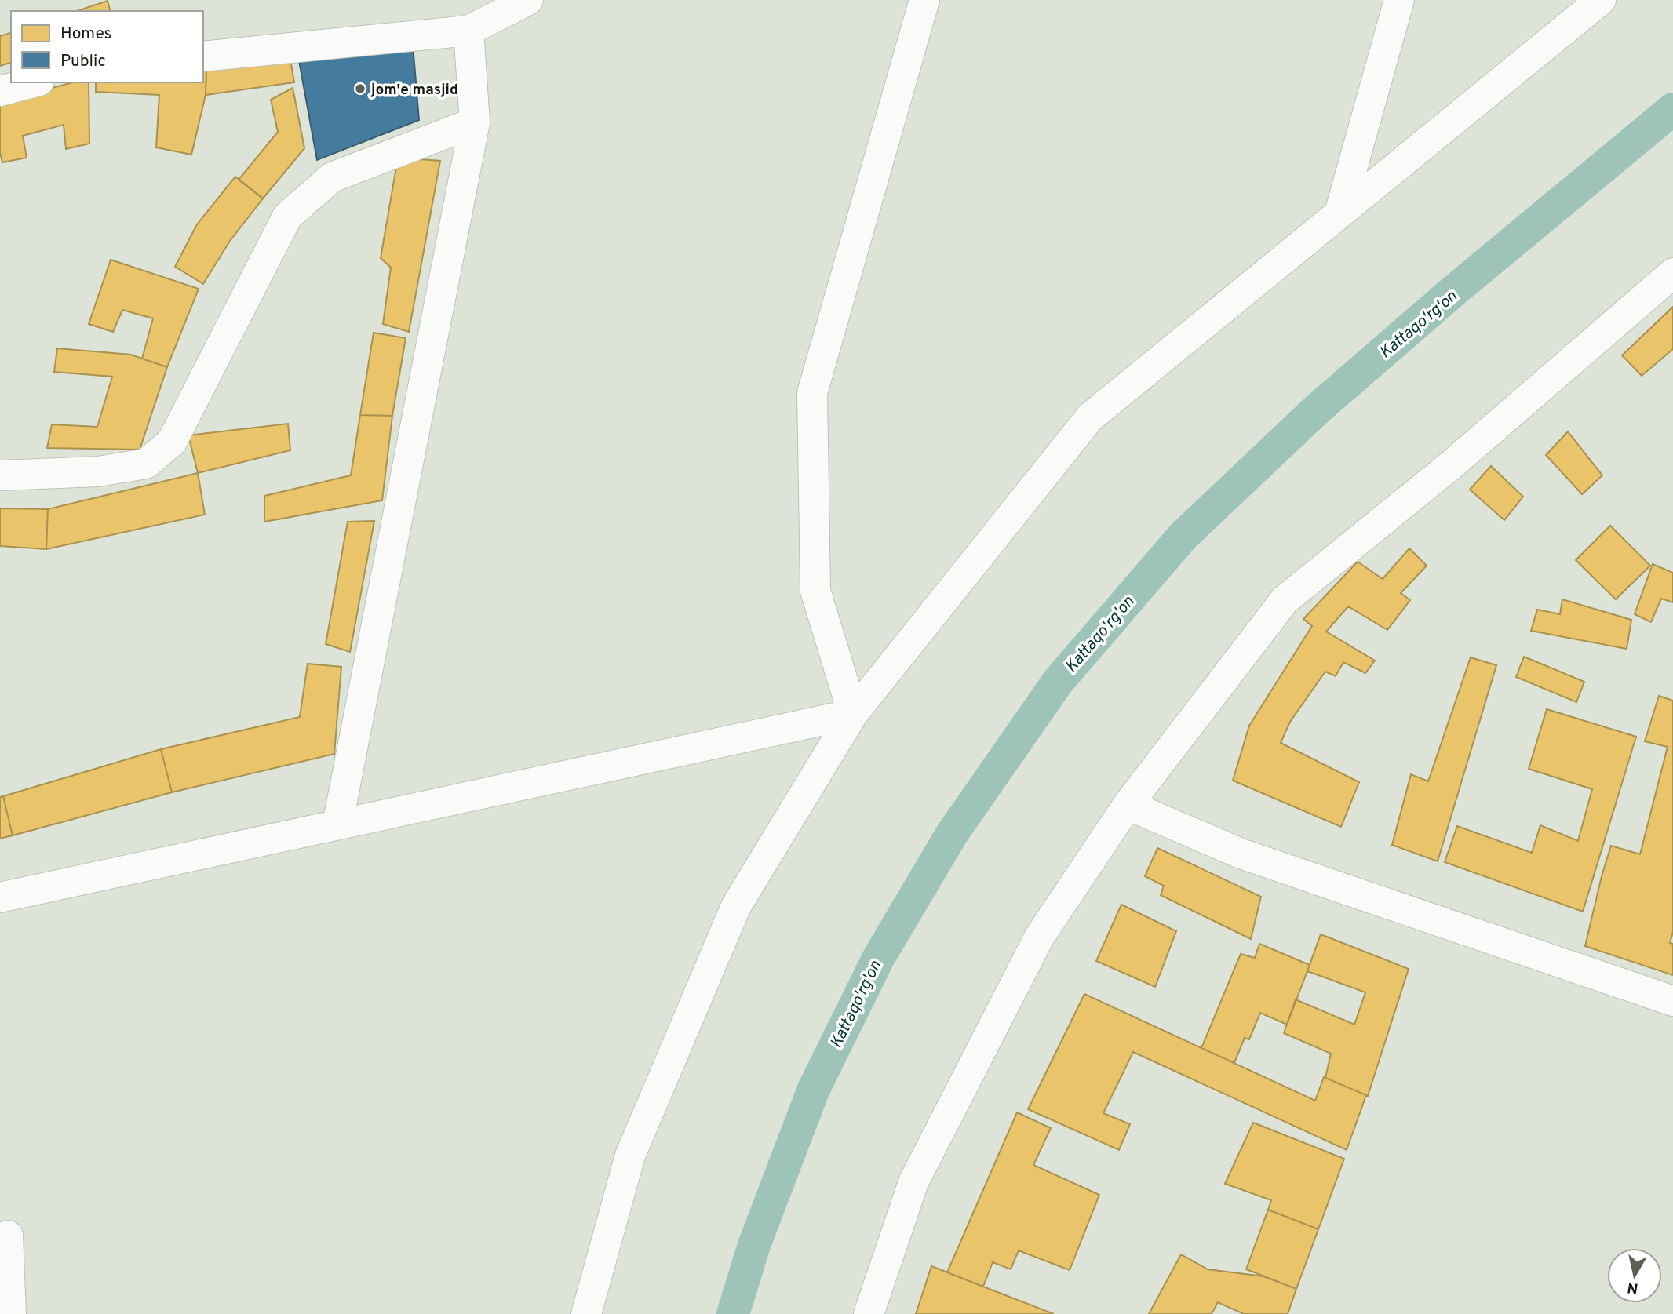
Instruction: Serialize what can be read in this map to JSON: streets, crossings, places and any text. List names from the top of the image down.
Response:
{
  "water": ["Kattaqo'rg'on"],
  "places": ["jom'e masjid"],
  "legend": ["Homes", "Public"],
  "north": "bottom"
}
